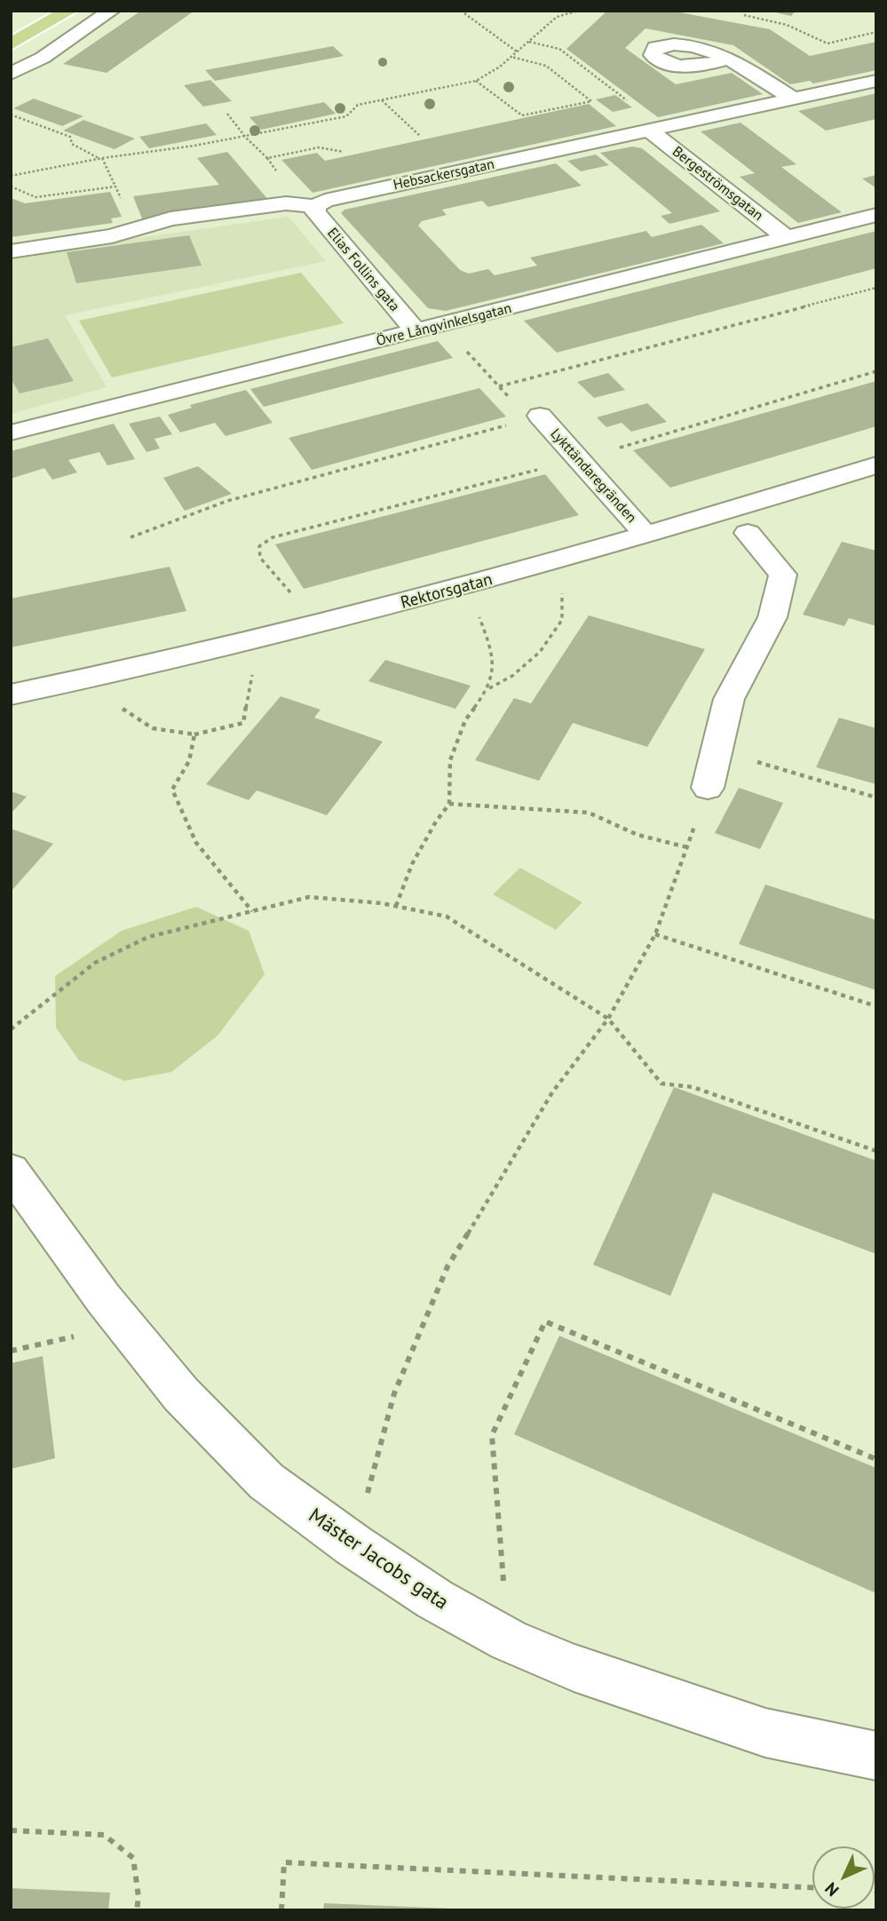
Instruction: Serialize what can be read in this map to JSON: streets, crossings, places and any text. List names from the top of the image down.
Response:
{
  "streets": {
    "street": [
      "Hebsackersgatan",
      "Bergeströmsgatan",
      "Elias Follins gata",
      "Övre Långvinkelsgatan",
      "Lykttändaregränden",
      "Rektorsgatan",
      "Mäster Jacobs gata"
    ]
  },
  "crossings": [
    ["Hebsackersgatan", "Bergeströmsgatan"],
    ["Hebsackersgatan", "Elias Follins gata"],
    ["Bergeströmsgatan", "Övre Långvinkelsgatan"],
    ["Elias Follins gata", "Övre Långvinkelsgatan"],
    ["Lykttändaregränden", "Rektorsgatan"]
  ],
  "north": "bottom left"
}
